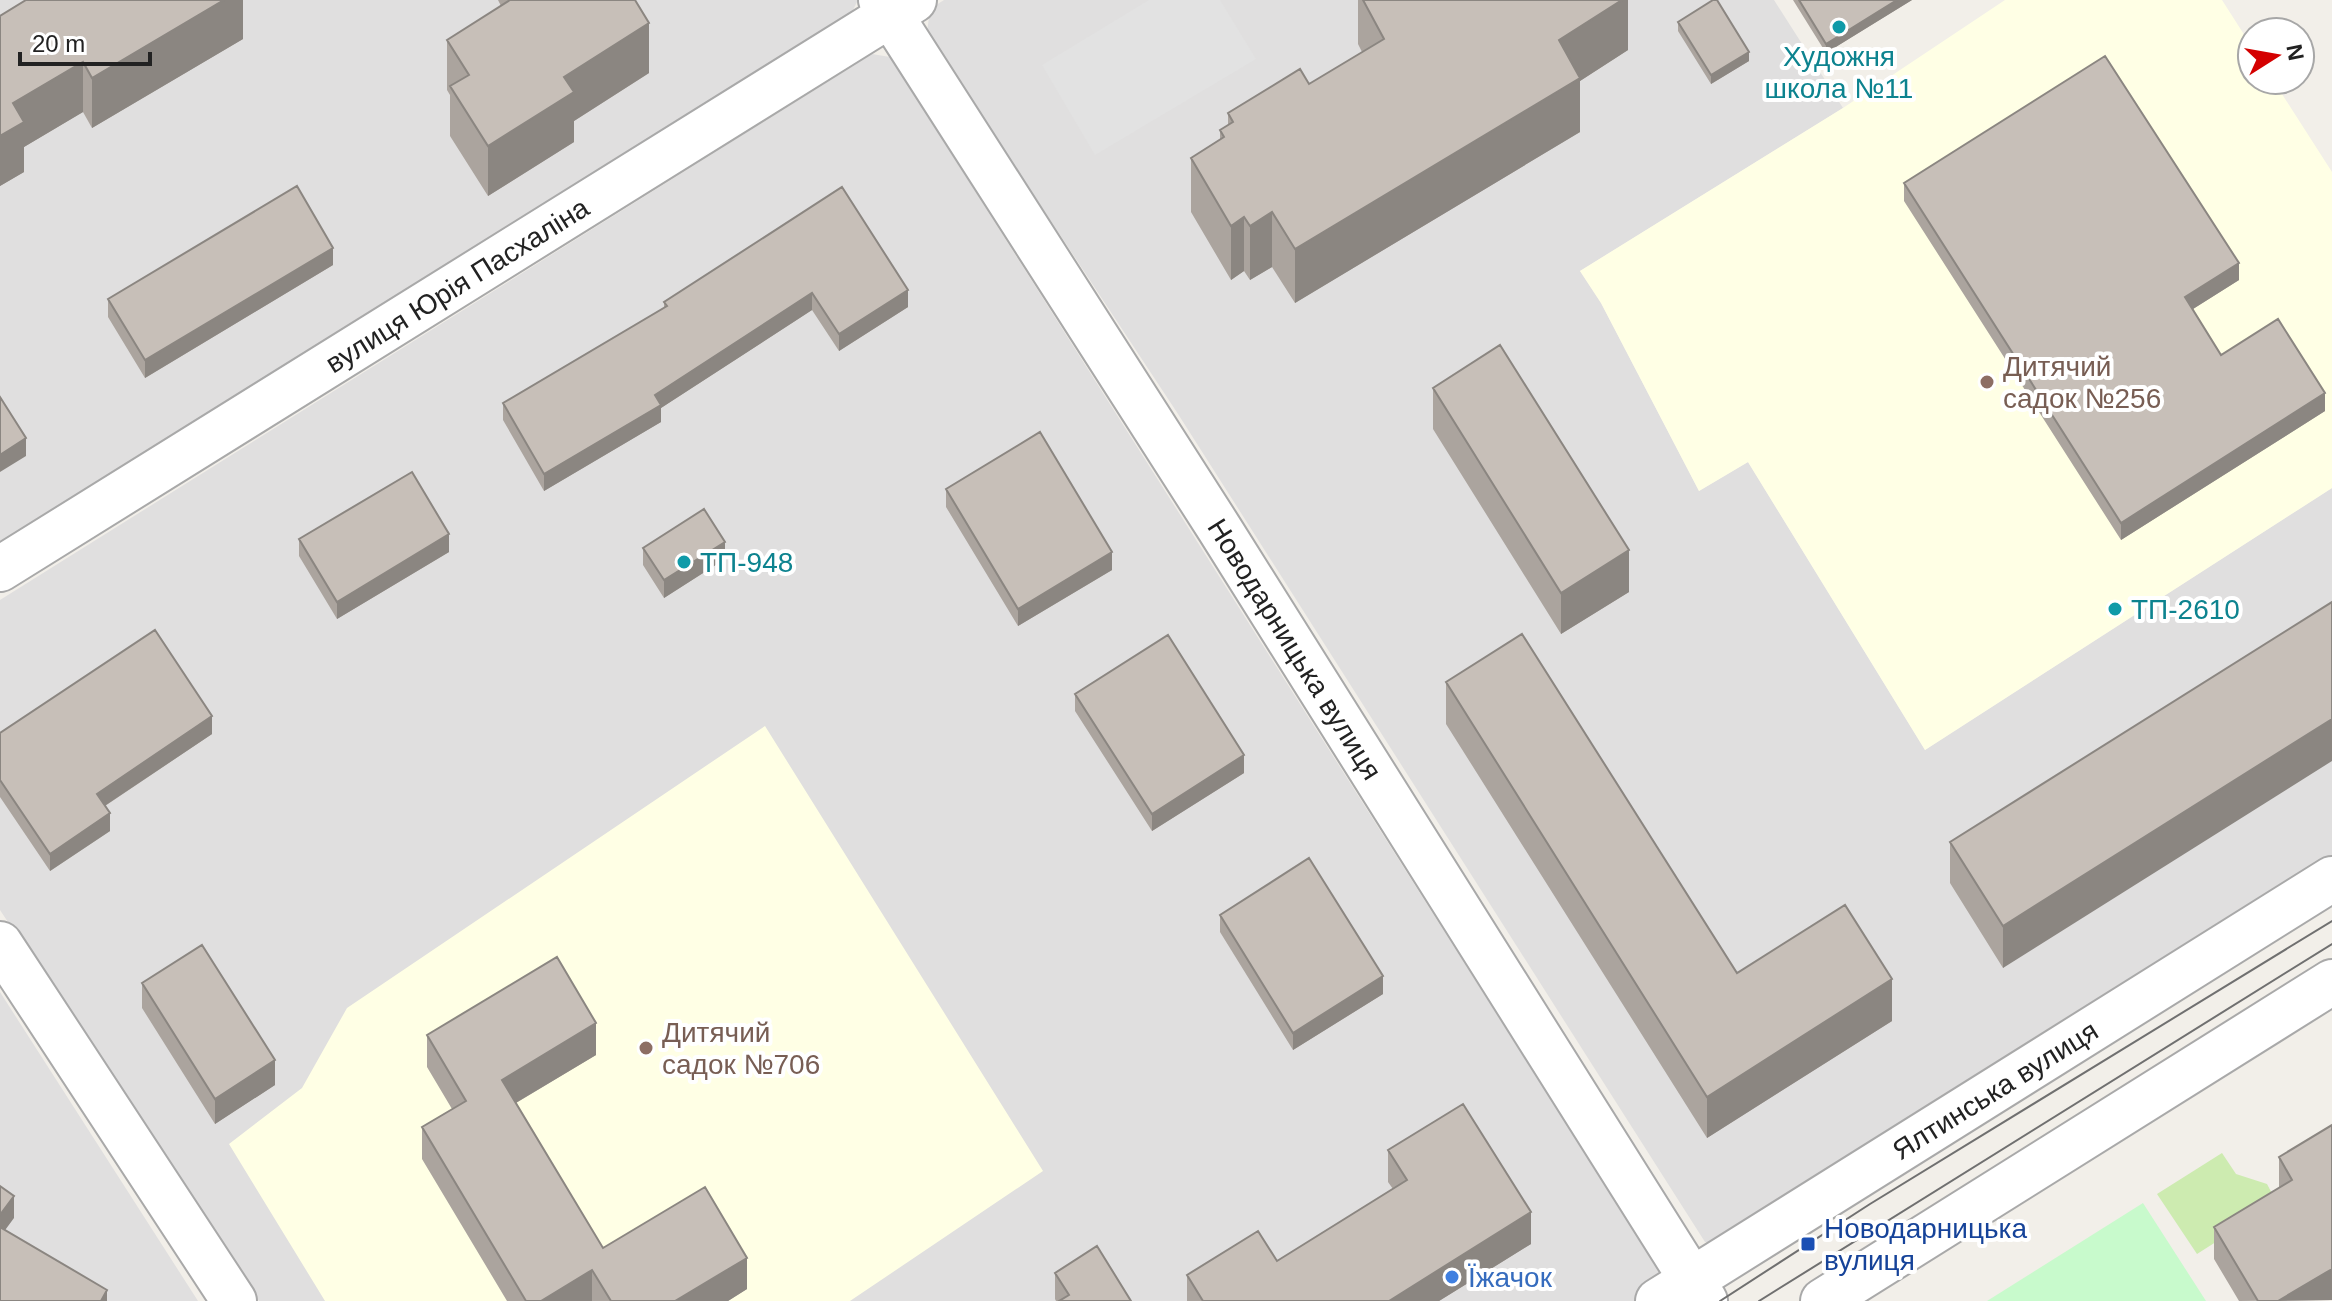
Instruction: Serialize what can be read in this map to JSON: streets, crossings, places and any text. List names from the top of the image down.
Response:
{
  "streets": {
    "street": ["вулиця Юрія Пасхаліна", "Новодарницька вулиця", "Ялтинська вулиця"]
  },
  "crossings": [
    ["вулиця Юрія Пасхаліна", "Новодарницька вулиця"],
    ["Новодарницька вулиця", "Ялтинська вулиця"]
  ],
  "places": {
    "other": [
      "Художня школа №11",
      "Дитячий садок №256",
      "ТП-948",
      "ТП-2610",
      "Дитячий садок №706",
      "Їжачок"
    ],
    "transit": ["Новодарницька вулиця"]
  },
  "scale_bar": "20 m",
  "north": "right"
}
